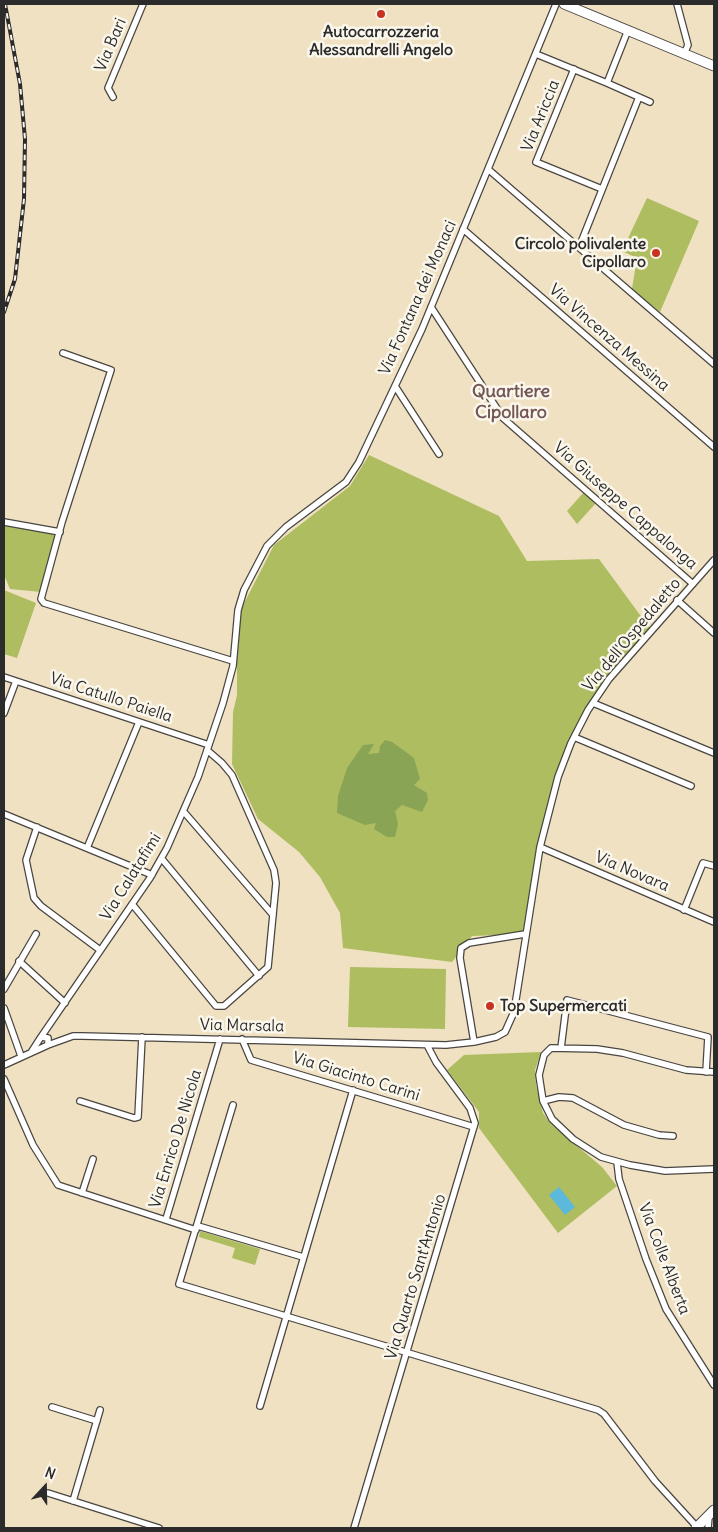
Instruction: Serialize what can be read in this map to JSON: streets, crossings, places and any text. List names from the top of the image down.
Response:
{
  "streets": {
    "street": [
      "Via Bari",
      "Via Ariccia",
      "Via Fontana dei Monaci",
      "Via Vincenza Messina",
      "Via Giuseppe Cappalonga",
      "Via dell'Ospedaletto",
      "Via Catullo Paiella",
      "Via Novara",
      "Via Calatafimi",
      "Via Marsala",
      "Via Giacinto Carini",
      "Via Enrico De Nicola",
      "Via Colle Alberta",
      "Via Quarto Sant'Antonio"
    ]
  },
  "crossings": [
    ["Via Ariccia", "Via Fontana dei Monaci"],
    ["Via Fontana dei Monaci", "Via Vincenza Messina"],
    ["Via Fontana dei Monaci", "Via Giuseppe Cappalonga"],
    ["Via Fontana dei Monaci", "Via Calatafimi"],
    ["Via Giuseppe Cappalonga", "Via dell'Ospedaletto"],
    ["Via dell'Ospedaletto", "Via Novara"],
    ["Via dell'Ospedaletto", "Via Marsala"],
    ["Via Catullo Paiella", "Via Calatafimi"],
    ["Via Calatafimi", "Via Marsala"],
    ["Via Marsala", "Via Giacinto Carini"],
    ["Via Marsala", "Via Enrico De Nicola"],
    ["Via Giacinto Carini", "Via Quarto Sant'Antonio"]
  ],
  "districts": ["Quartiere Cipollaro"],
  "places": ["Autocarrozzeria Alessandrelli Angelo", "Circolo polivalente Cipollaro", "Top Supermercati"],
  "north": "top"
}
